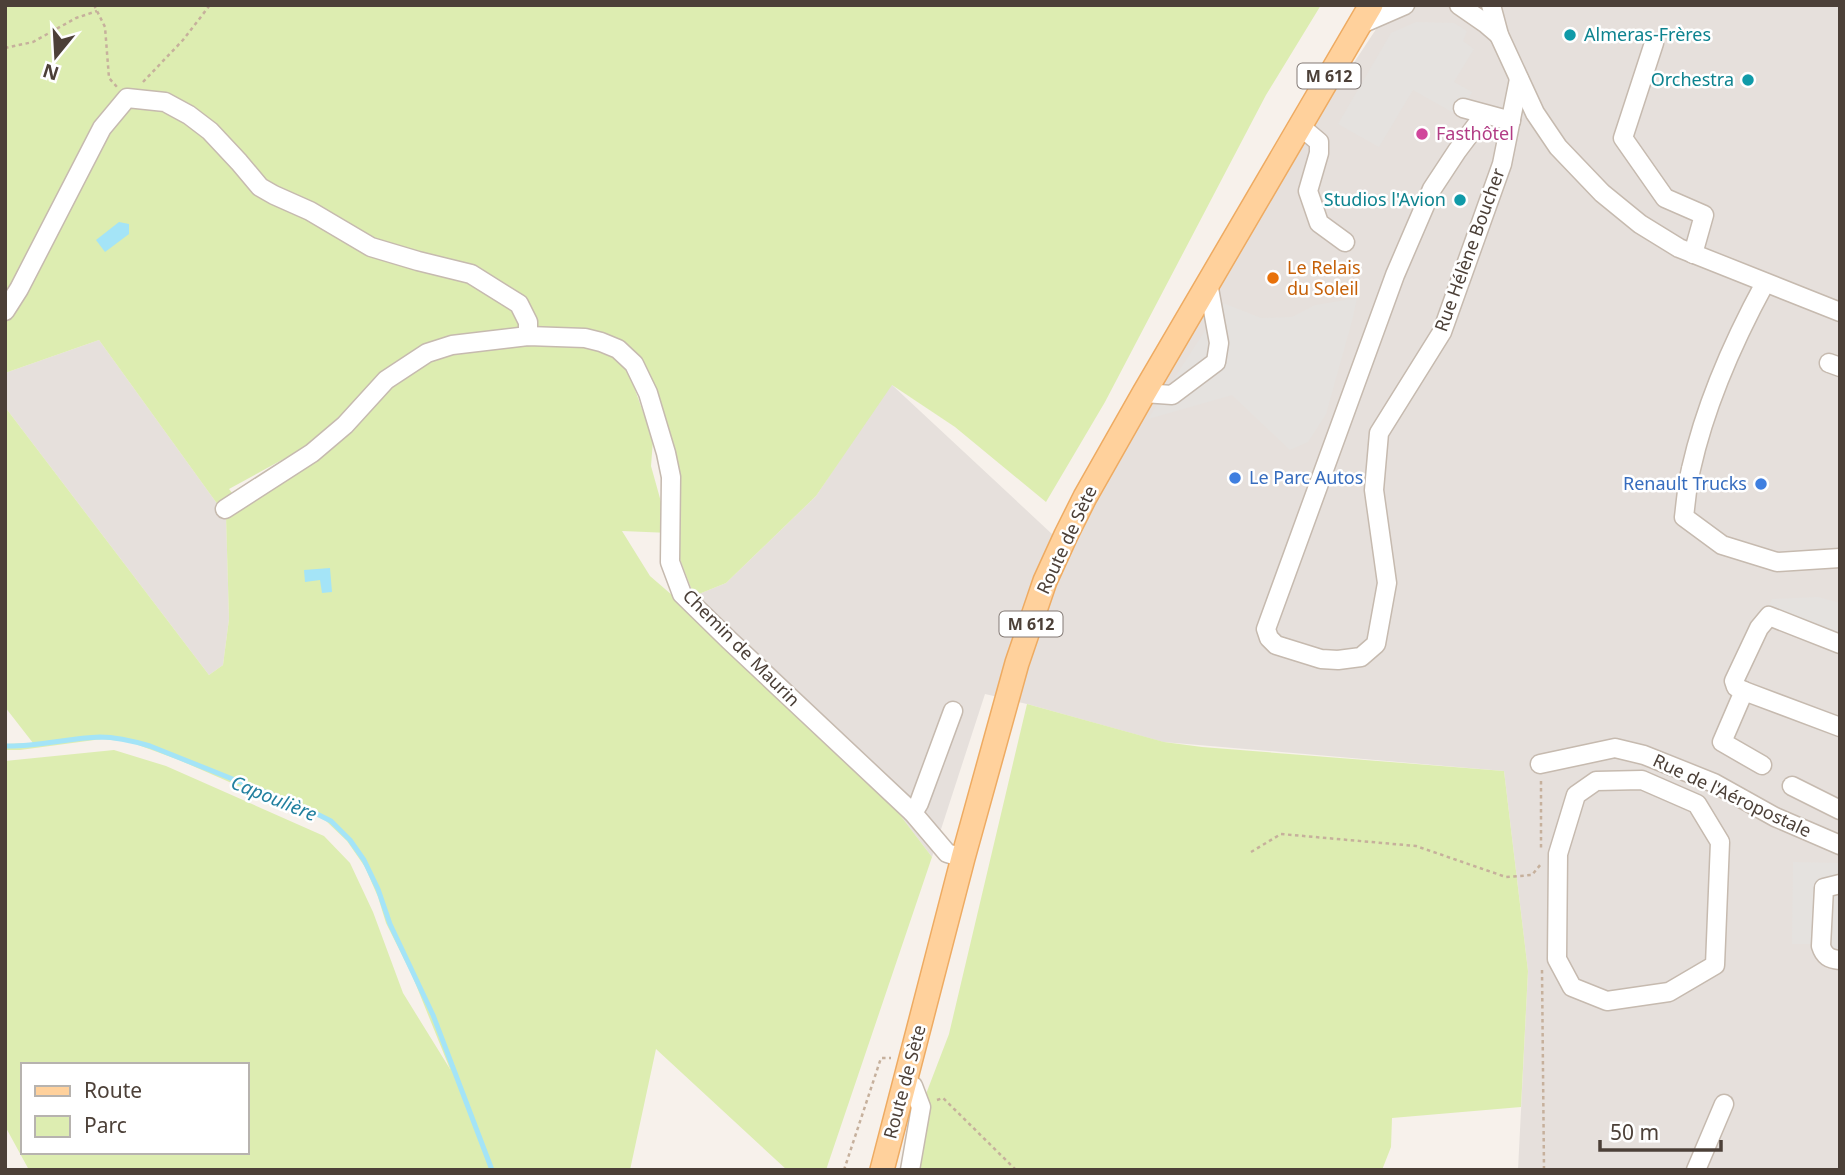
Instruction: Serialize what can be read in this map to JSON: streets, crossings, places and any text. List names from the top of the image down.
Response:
{
  "streets": {
    "main road": ["M 612", "Route de Sète"],
    "street": ["Rue Hélène Boucher", "Chemin de Maurin", "Rue de l'Aéropostale"]
  },
  "crossings": [
    ["Route de Sète", "Chemin de Maurin"]
  ],
  "water": ["Capoulière"],
  "places": [
    "Almeras-Frères",
    "Orchestra",
    "Fasthôtel",
    "Studios l'Avion",
    "Le Relais du Soleil",
    "Le Parc Autos",
    "Renault Trucks"
  ],
  "legend": ["Route", "Parc"],
  "scale_bar": "50 m",
  "north": "bottom"
}
